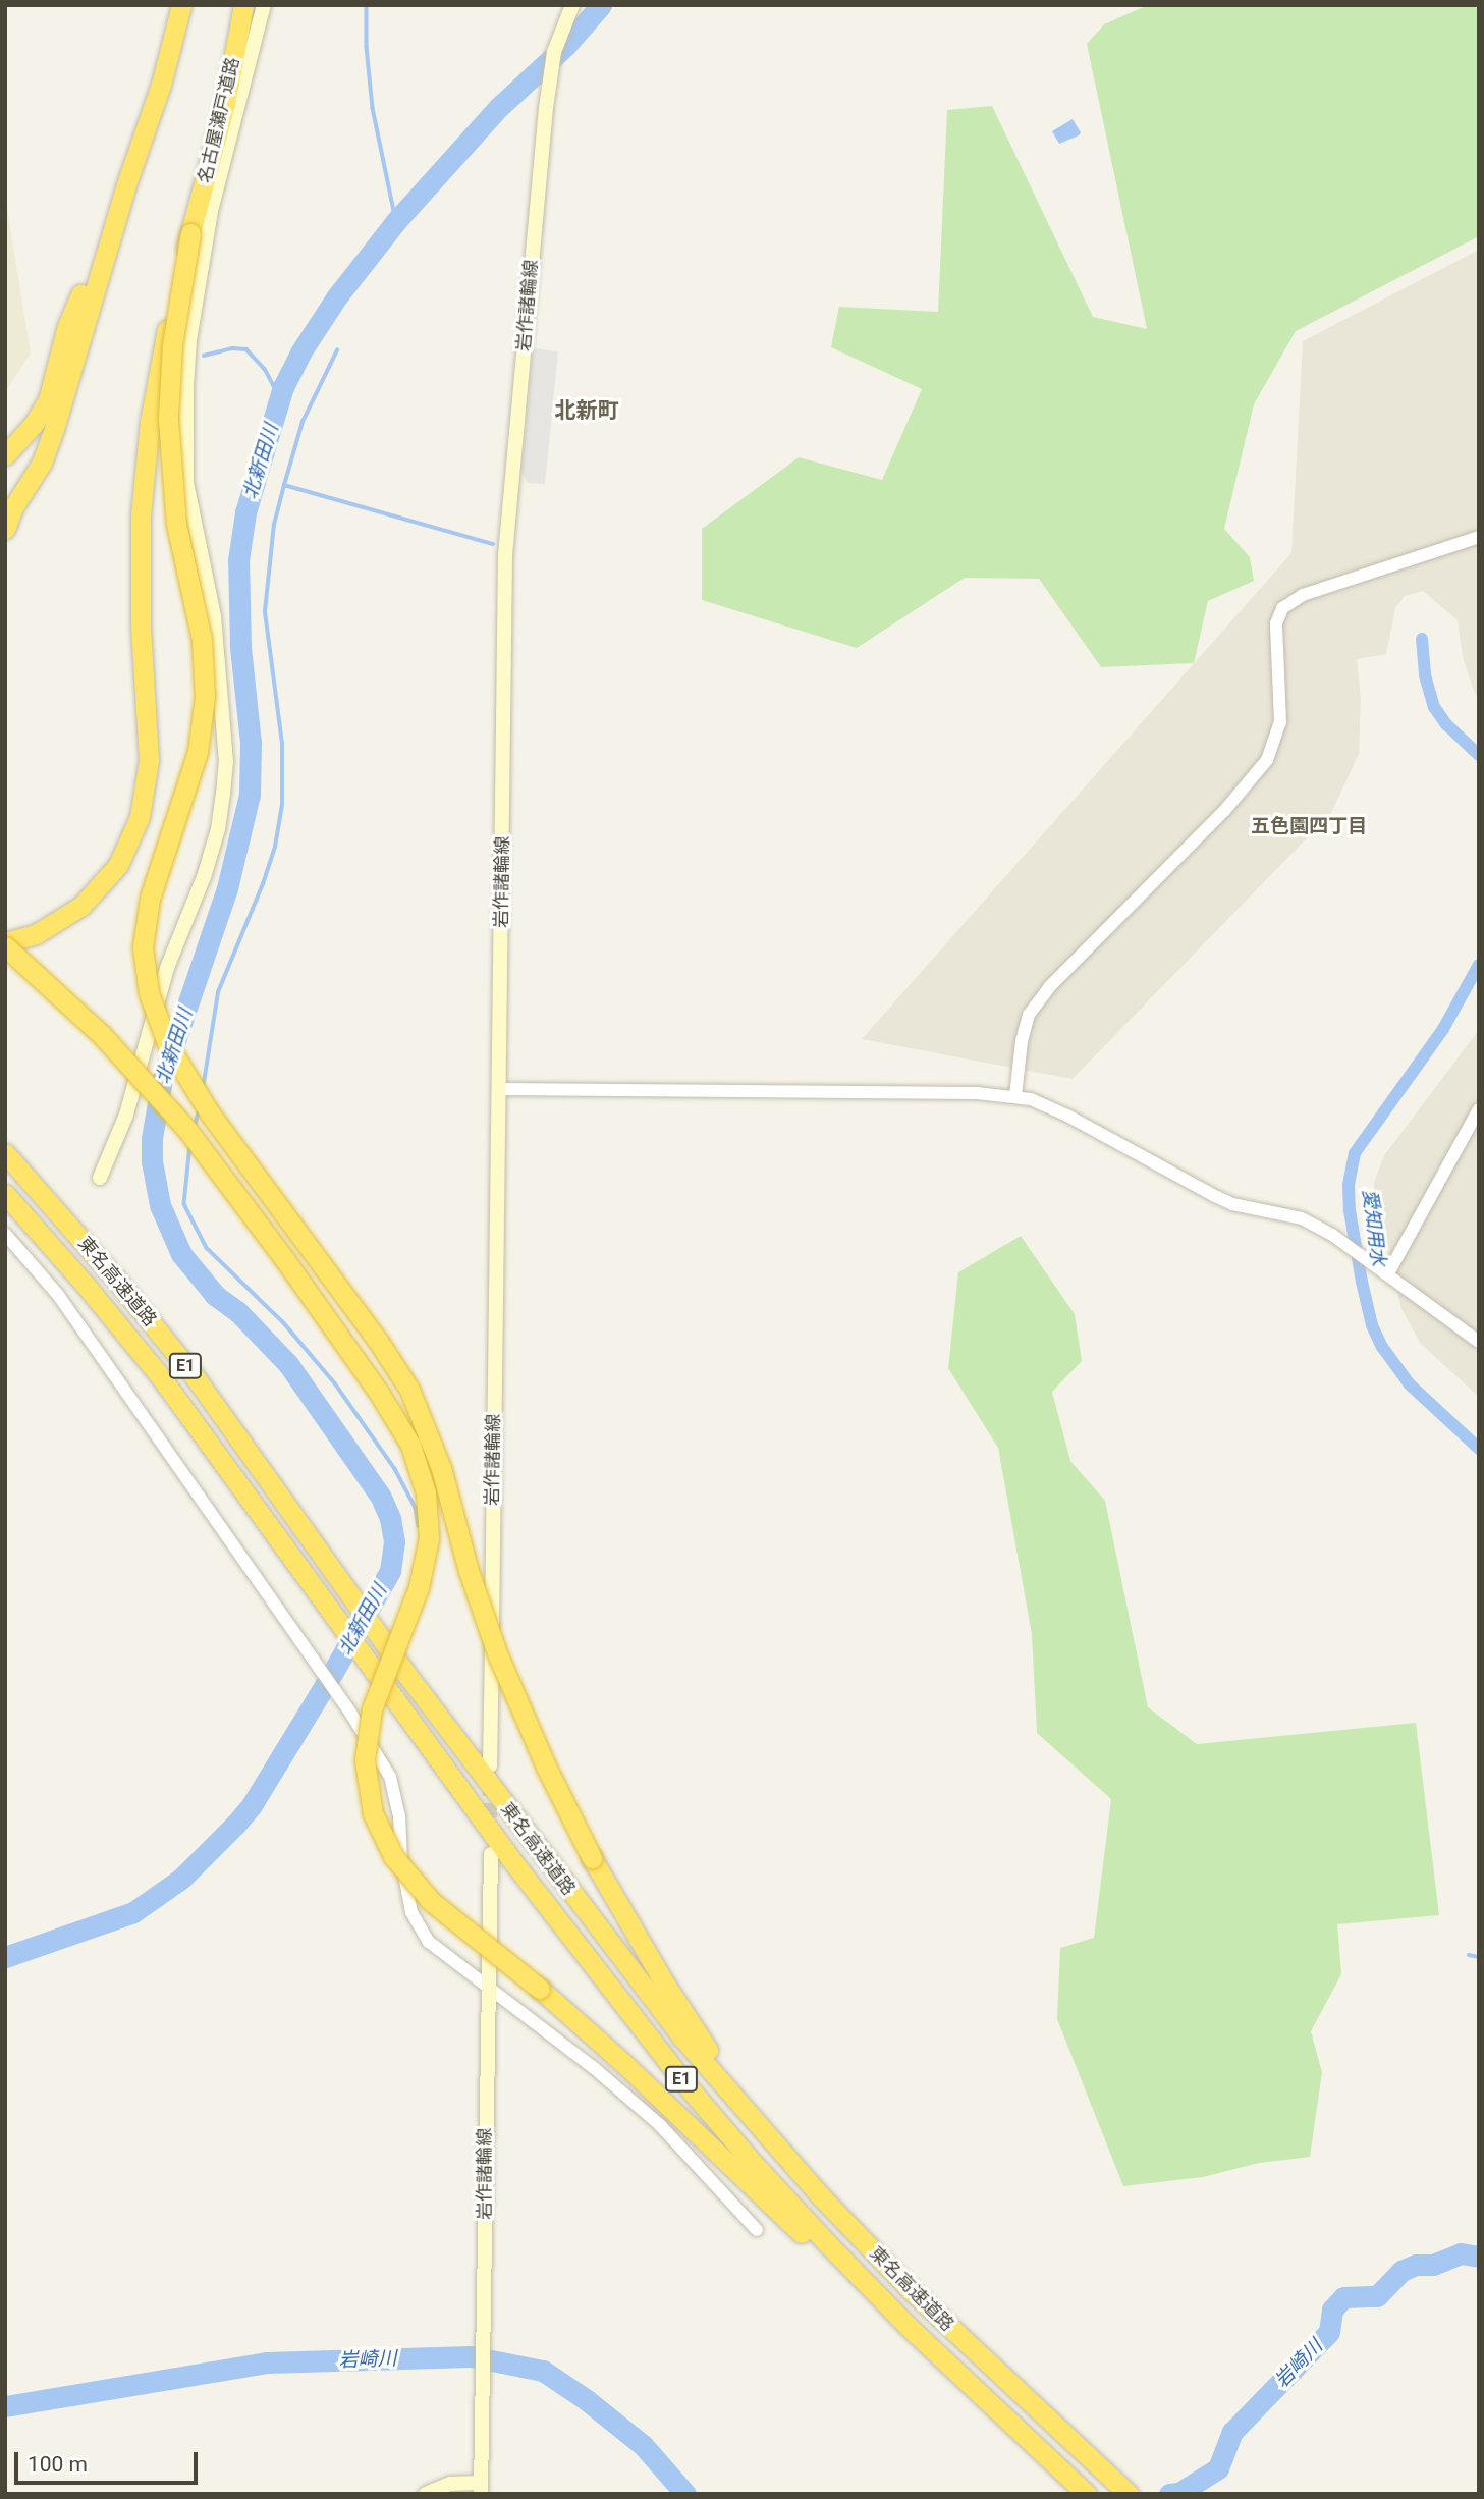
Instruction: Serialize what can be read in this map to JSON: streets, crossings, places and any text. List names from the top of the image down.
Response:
{
  "streets": {
    "highway": ["名古屋瀬戸道路", "東名高速道路", "E1"],
    "main road": ["岩作諸輪線"]
  },
  "districts": ["北新町", "五色園四丁目"],
  "water": ["北新田川", "愛知用水", "岩崎川"],
  "scale_bar": "100 m"
}
